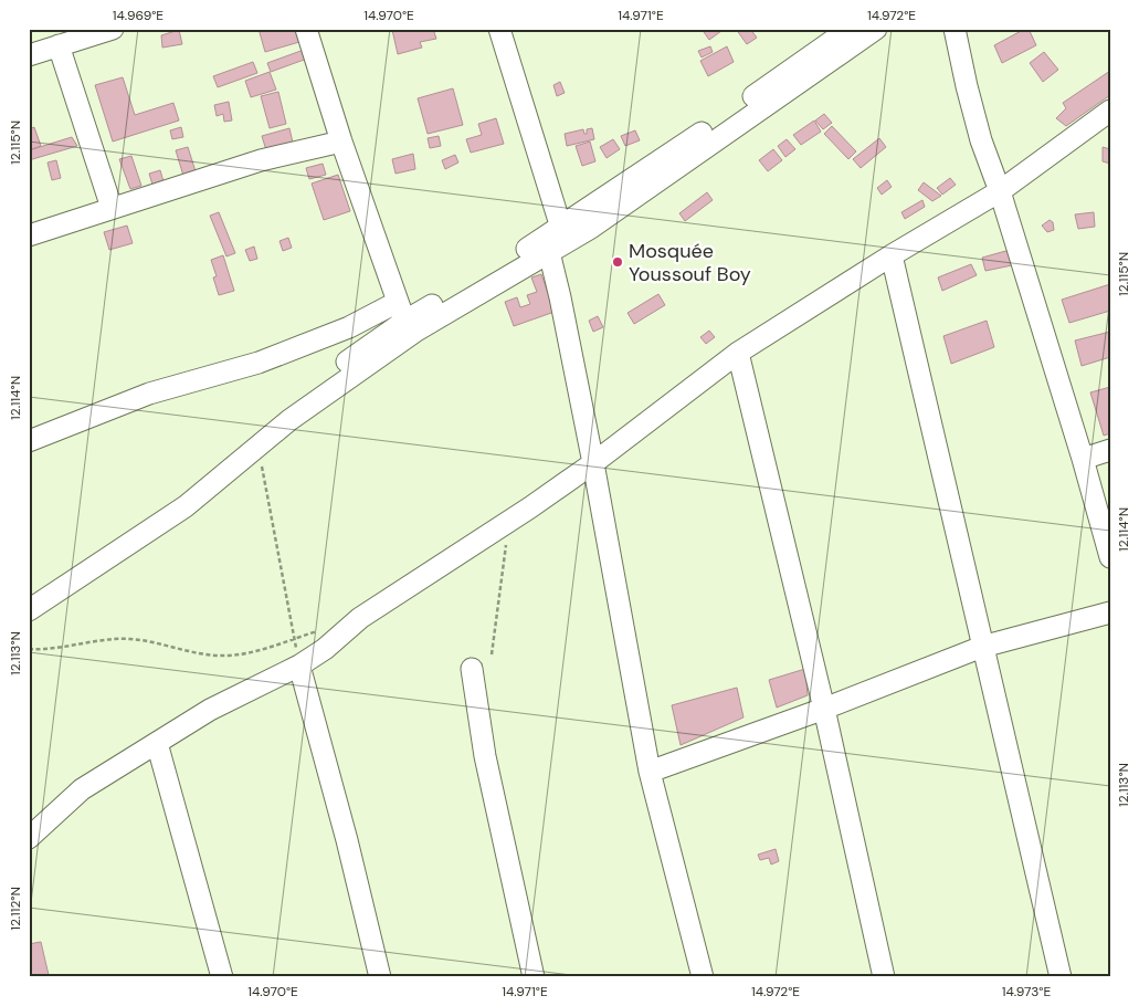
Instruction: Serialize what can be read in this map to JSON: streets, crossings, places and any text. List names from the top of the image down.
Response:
{
  "places": ["Mosquée Youssouf Boy"],
  "coordinates": [
    "14.969°E",
    "14.970°E",
    "14.971°E",
    "14.972°E",
    "12.115°N",
    "12.114°N",
    "12.113°N",
    "12.112°N",
    "14.973°E"
  ]
}
